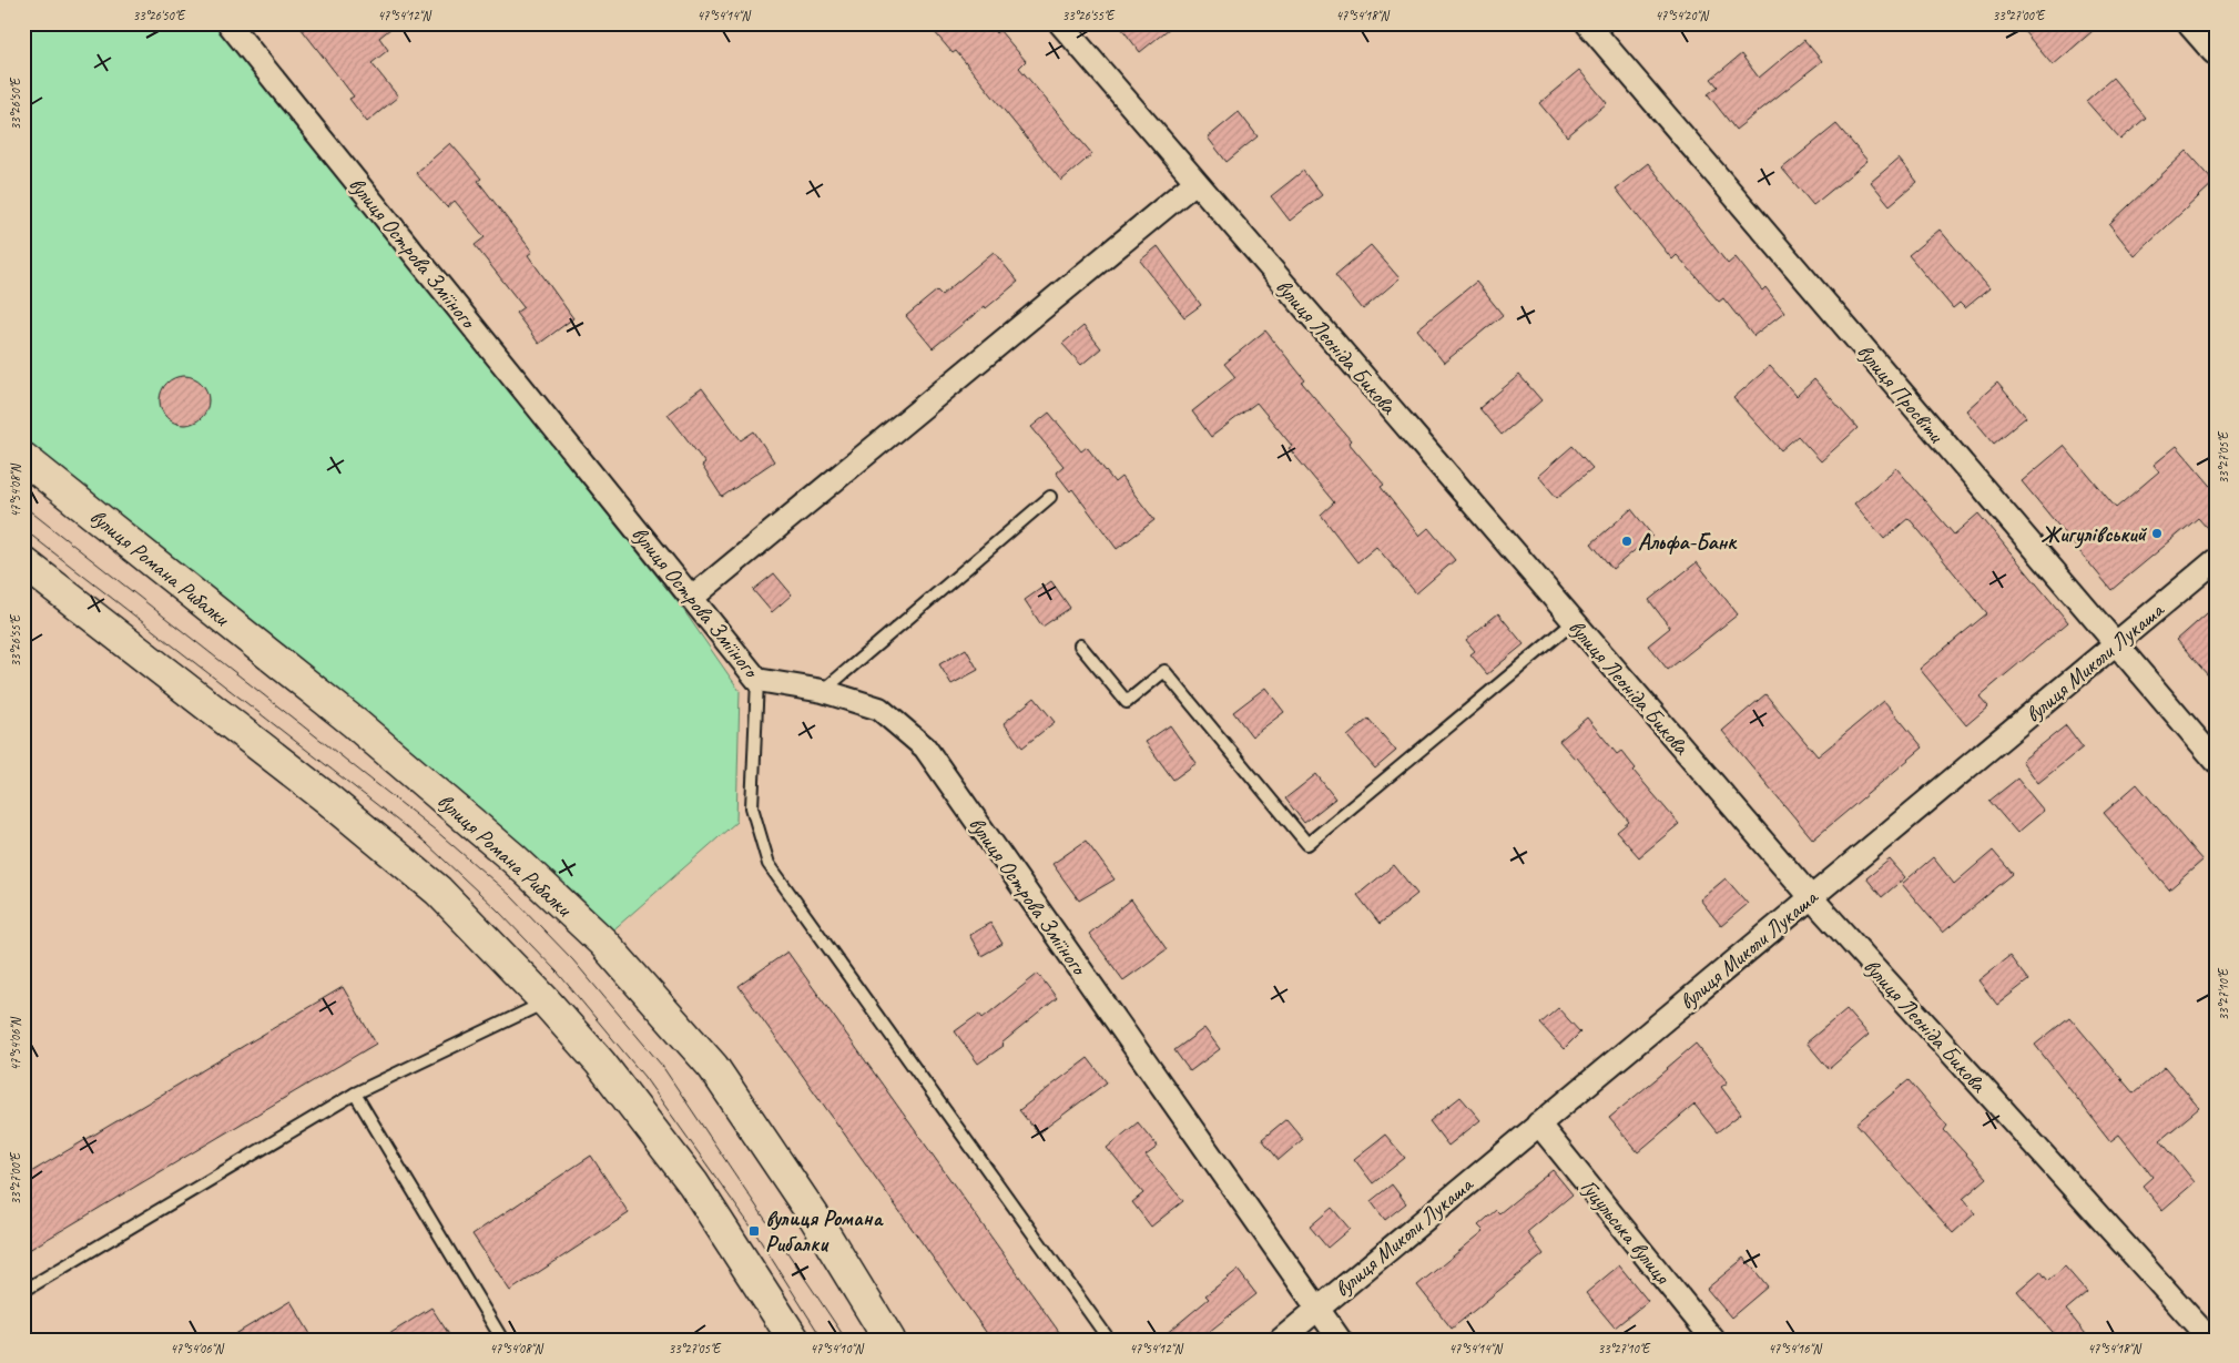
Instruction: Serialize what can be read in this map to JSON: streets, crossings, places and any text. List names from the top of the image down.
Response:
{
  "streets": {
    "main road": ["вулиця Романа Рибалки"],
    "street": [
      "вулиця Острова Зміїного",
      "вулиця Леоніда Бикова",
      "вулиця Просвіти",
      "вулиця Миколи Лукаша",
      "Гуцульська вулиця"
    ]
  },
  "crossings": [
    ["вулиця Острова Зміїного", "вулиця Миколи Лукаша"],
    ["вулиця Леоніда Бикова", "вулиця Миколи Лукаша"],
    ["вулиця Просвіти", "вулиця Миколи Лукаша"],
    ["вулиця Миколи Лукаша", "Гуцульська вулиця"]
  ],
  "places": {
    "other": ["Жигулівський", "Альфа-Банк"],
    "transit": ["вулиця Романа Рибалки"]
  },
  "coordinates": [
    "33°26'50\"E",
    "47°54'12\"N",
    "47°54'14\"N",
    "33°26'55\"E",
    "47°54'18\"N",
    "47°54'20\"N",
    "33°27'00\"E",
    "33°27'05\"E",
    "47°54'08\"N",
    "33°27'10\"E",
    "47°54'06\"N",
    "47°54'10\"N",
    "47°54'16\"N"
  ]
}
